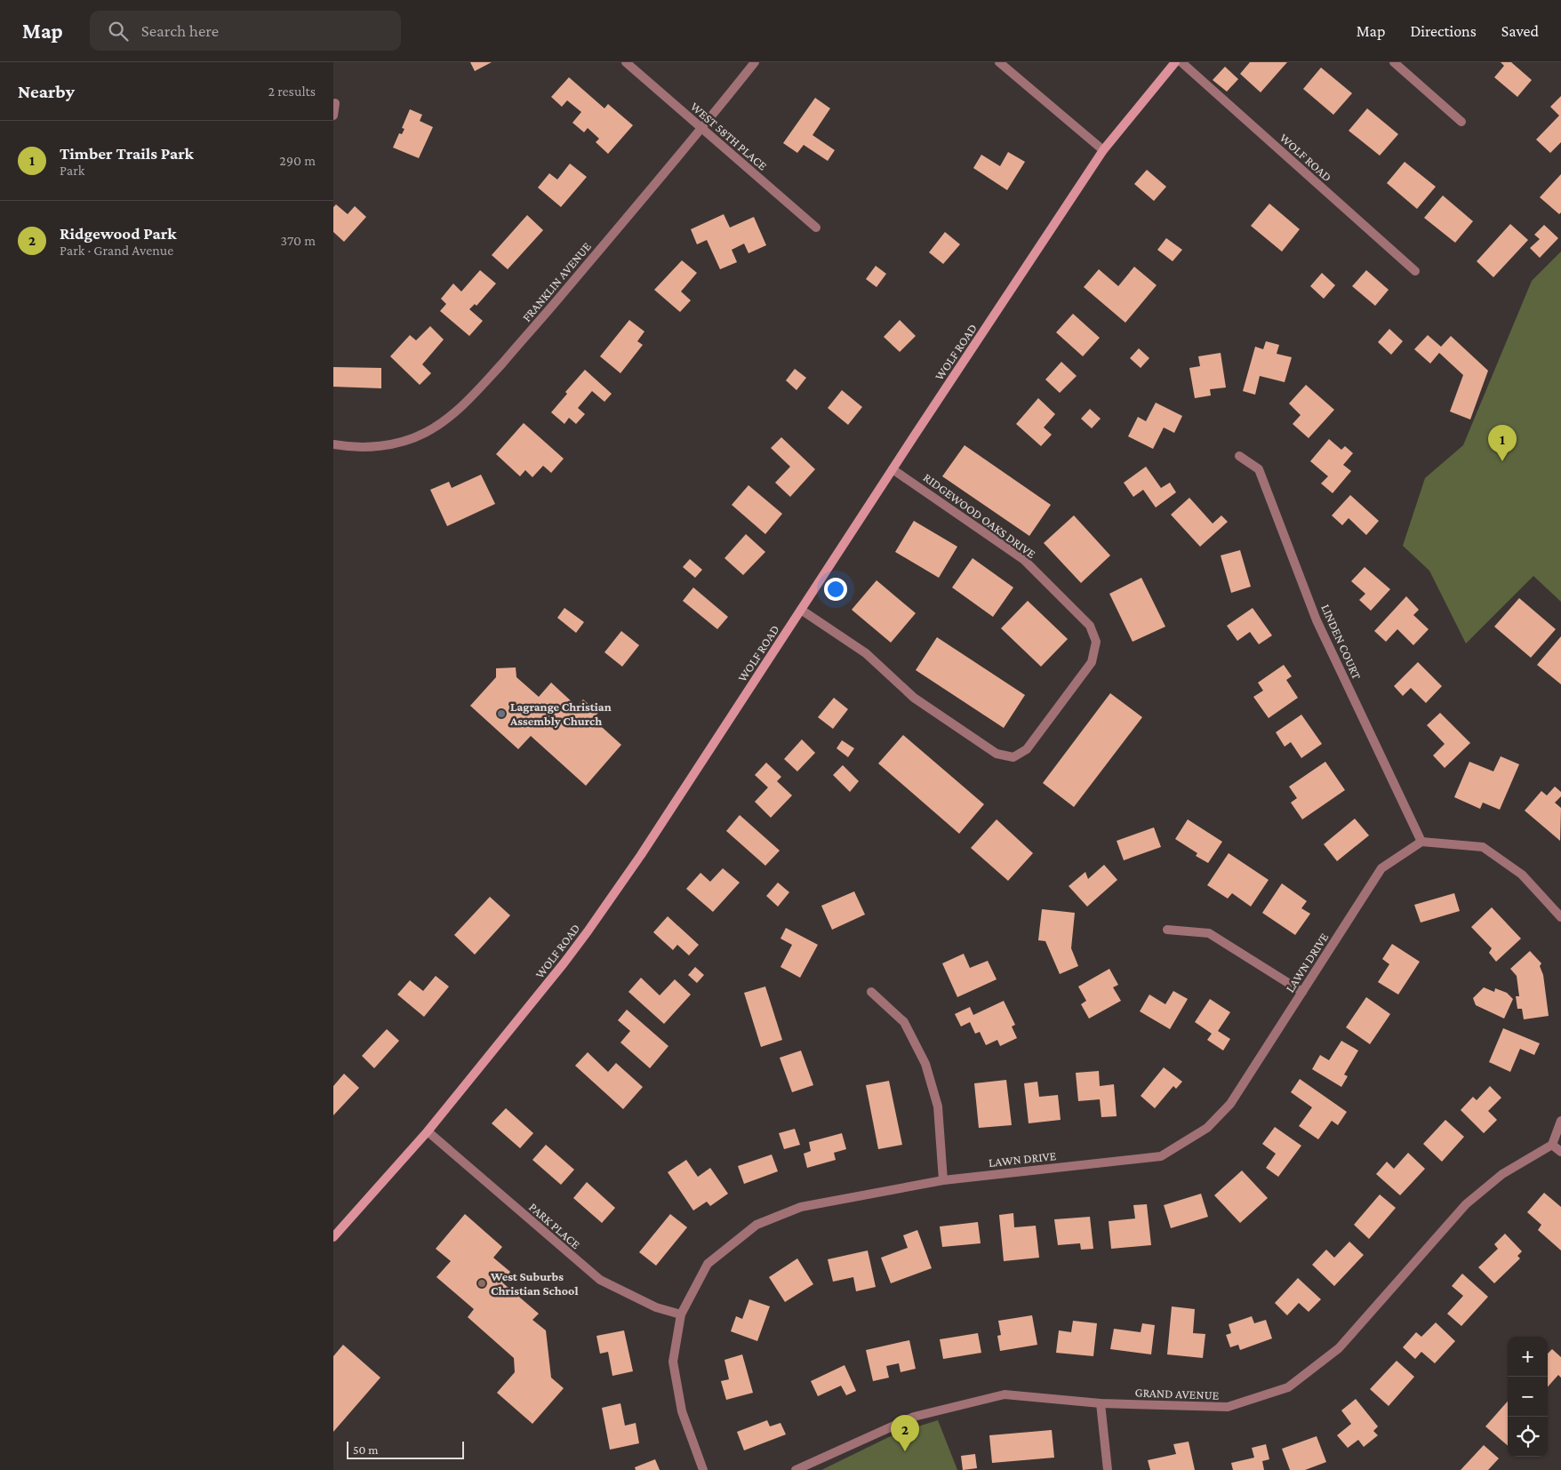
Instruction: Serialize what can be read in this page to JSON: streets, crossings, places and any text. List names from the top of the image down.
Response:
{
  "streets": {
    "main road": ["WOLF ROAD"],
    "street": [
      "WEST 58TH PLACE",
      "FRANKLIN AVENUE",
      "RIDGEWOOD OAKS DRIVE",
      "LINDEN COURT",
      "LAWN DRIVE",
      "PARK PLACE",
      "GRAND AVENUE"
    ]
  },
  "crossings": [
    ["WEST 58TH PLACE", "FRANKLIN AVENUE"],
    ["WOLF ROAD", "RIDGEWOOD OAKS DRIVE"],
    ["WOLF ROAD", "PARK PLACE"],
    ["LINDEN COURT", "LAWN DRIVE"],
    ["LAWN DRIVE", "PARK PLACE"]
  ],
  "places": ["Lagrange Christian Assembly Church", "West Suburbs Christian School"],
  "scale_bar": "50 m",
  "page": {
    "header": "Map",
    "search": "Search here",
    "nav": ["Map", "Directions", "Saved"],
    "heading": ["Nearby", "2 results"],
    "list": [
      {
        "mark": "1",
        "name": "Timber Trails Park",
        "note": "Park",
        "value": "290 m"
      },
      {
        "mark": "2",
        "name": "Ridgewood Park",
        "note": "Park · Grand Avenue",
        "value": "370 m"
      }
    ],
    "pins": ["1", "2"],
    "map_buttons": ["+", "−"],
    "scale": "50 m"
  }
}
